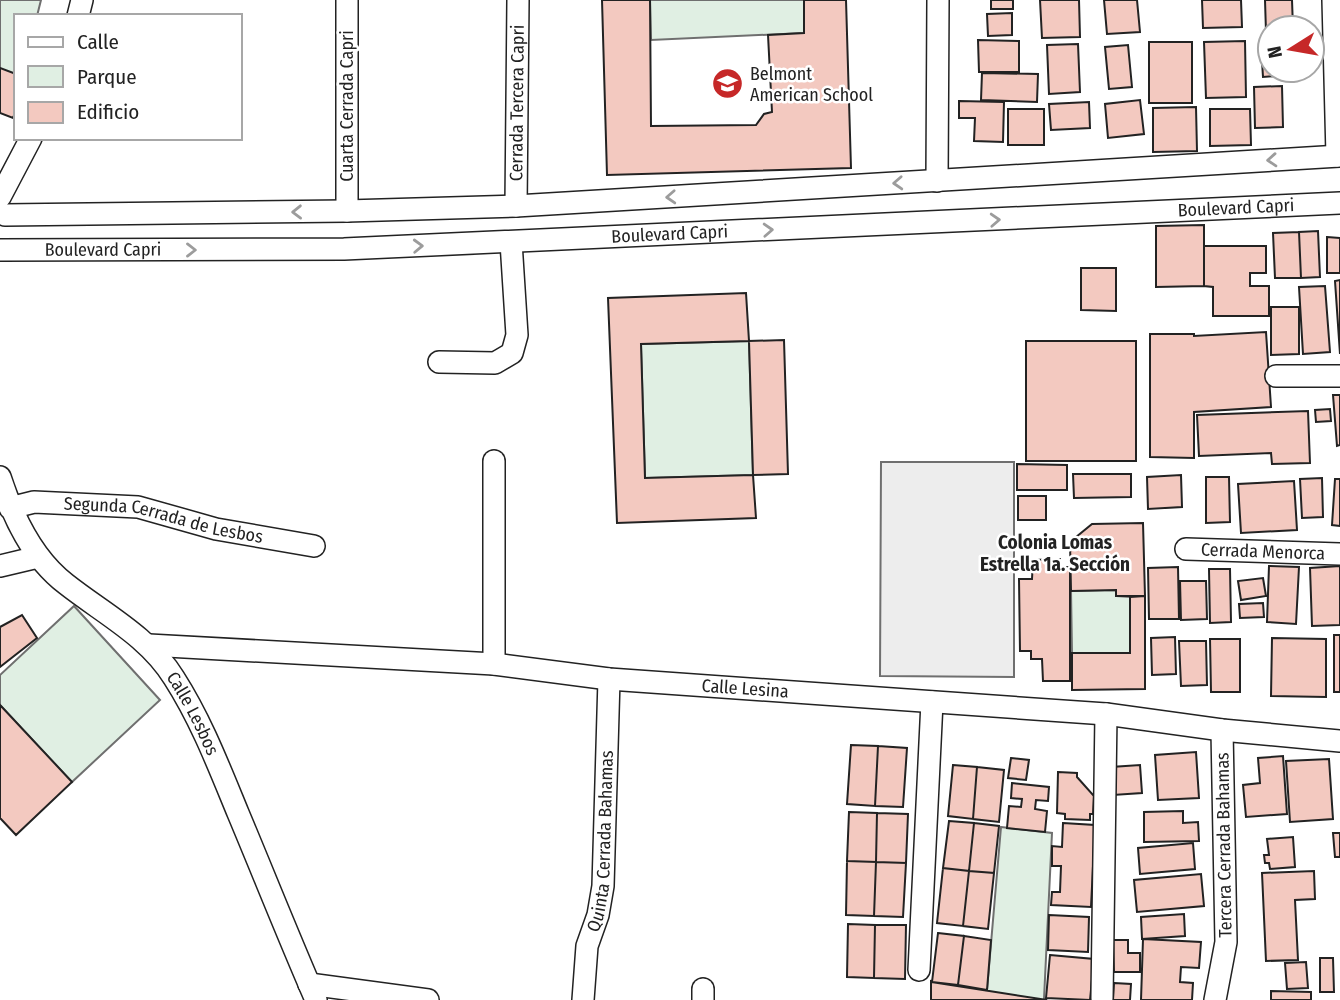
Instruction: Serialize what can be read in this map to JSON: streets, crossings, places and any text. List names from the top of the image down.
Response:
{
  "streets": {
    "street": [
      "Cerrada Tercera Capri",
      "Cuarta Cerrada Capri",
      "Boulevard Capri",
      "Segunda Cerrada de Lesbos",
      "Cerrada Menorca",
      "Calle Lesina",
      "Calle Lesbos",
      "Quinta Cerrada Bahamas",
      "Tercera Cerrada Bahamas"
    ]
  },
  "crossings": [
    ["Cerrada Tercera Capri", "Boulevard Capri"],
    ["Cuarta Cerrada Capri", "Boulevard Capri"],
    ["Segunda Cerrada de Lesbos", "Calle Lesbos"],
    ["Calle Lesina", "Calle Lesbos"],
    ["Calle Lesina", "Quinta Cerrada Bahamas"],
    ["Calle Lesina", "Tercera Cerrada Bahamas"]
  ],
  "districts": ["Colonia Lomas Estrella 1a. Sección"],
  "places": {
    "school or university": ["Belmont American School"]
  },
  "legend": ["Calle", "Parque", "Edificio"],
  "north": "left"
}
